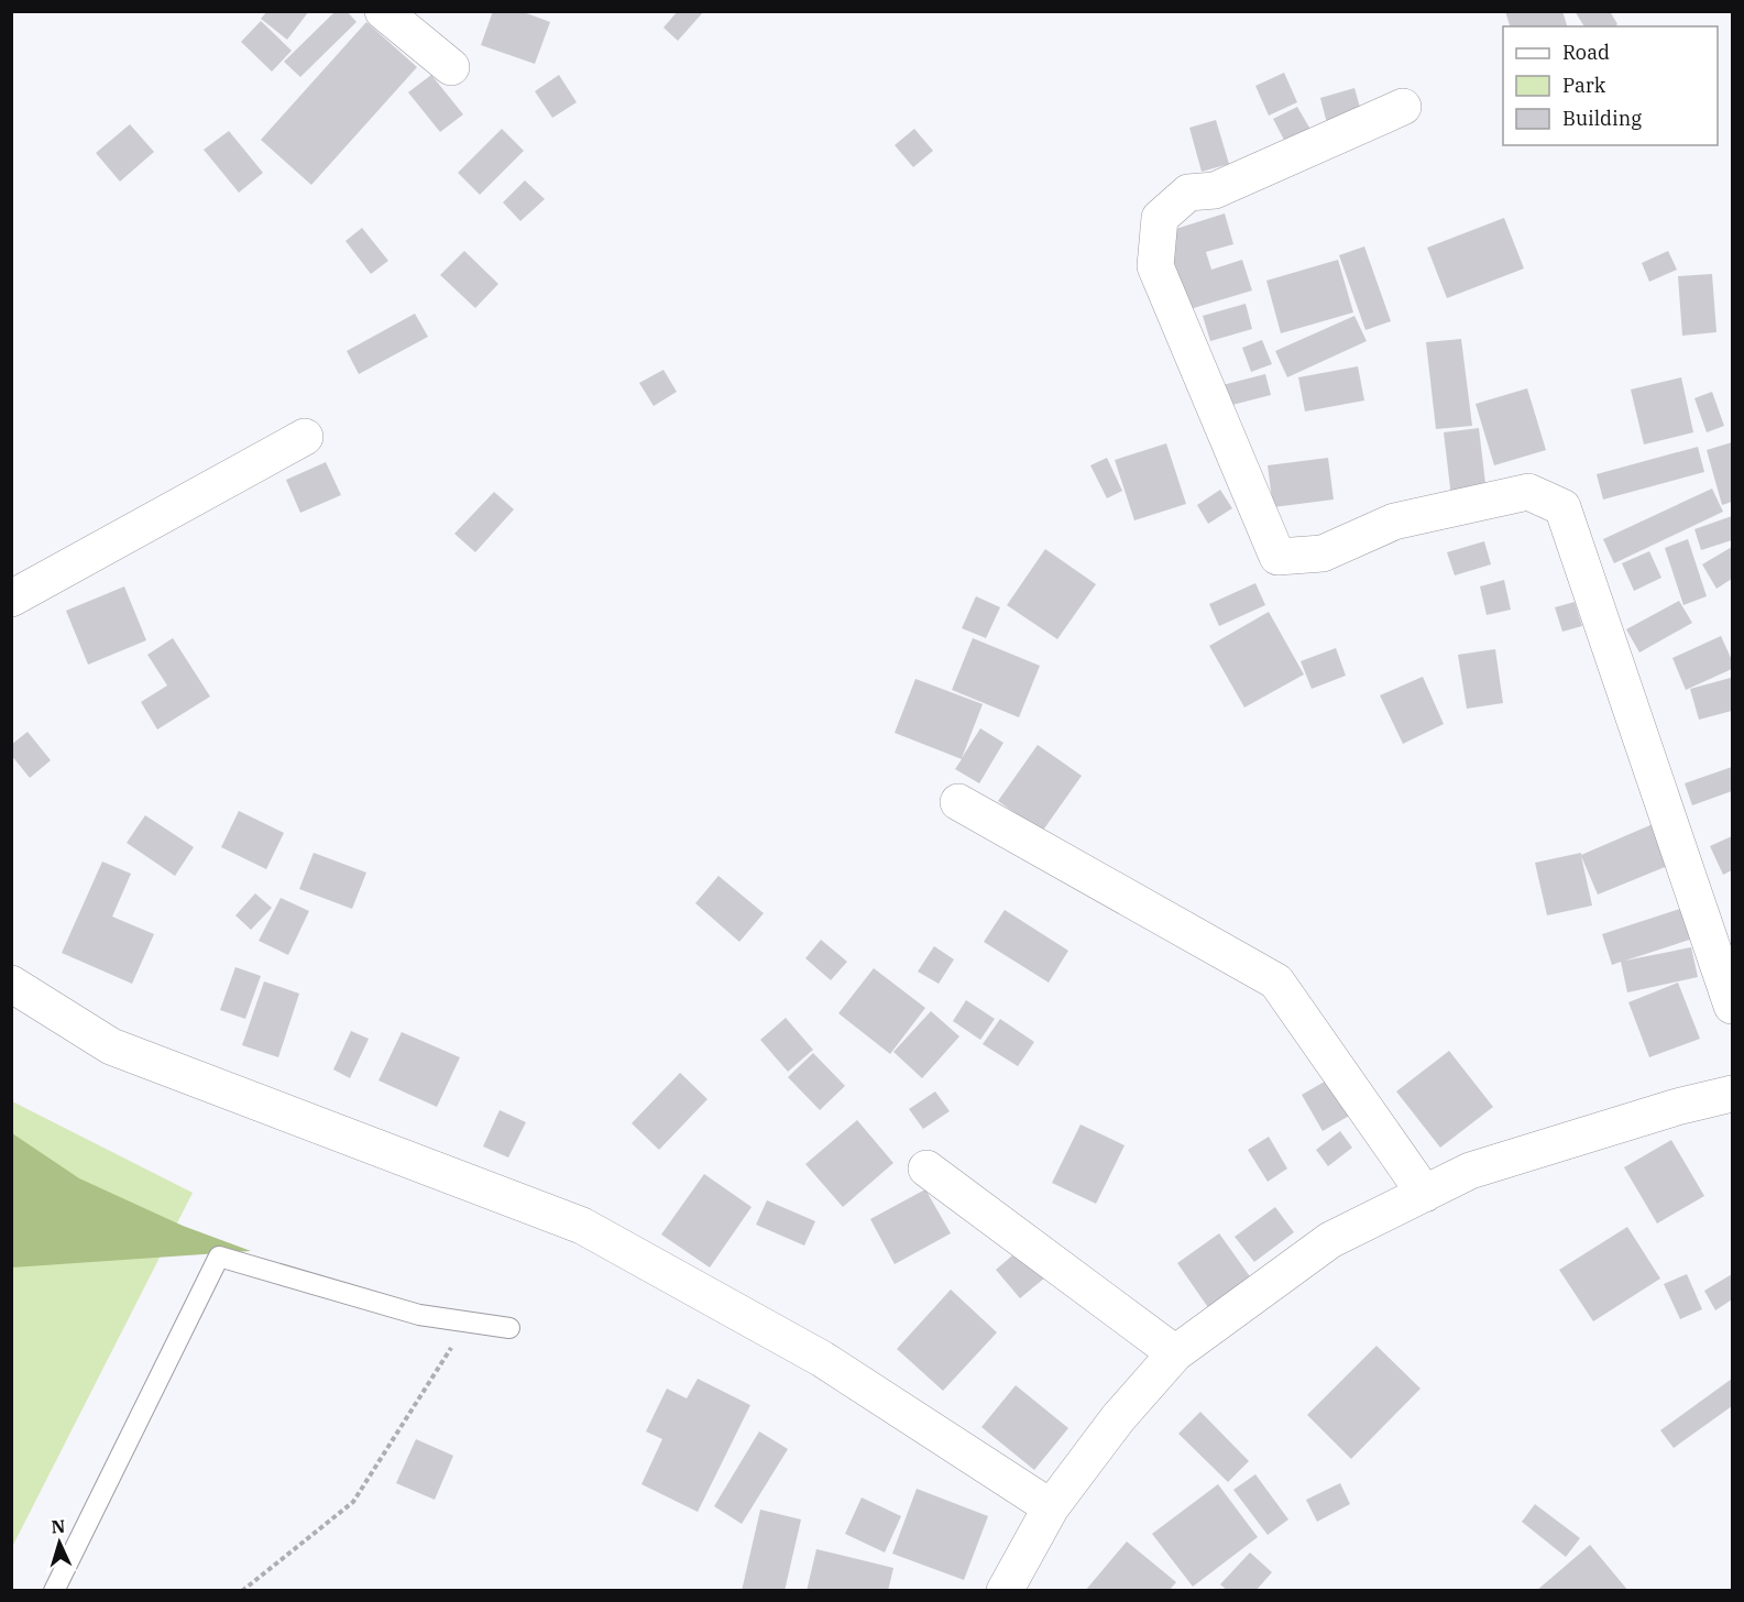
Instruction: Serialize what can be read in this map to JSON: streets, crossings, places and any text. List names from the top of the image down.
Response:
{
  "legend": ["Road", "Park", "Building"],
  "north": "top"
}
